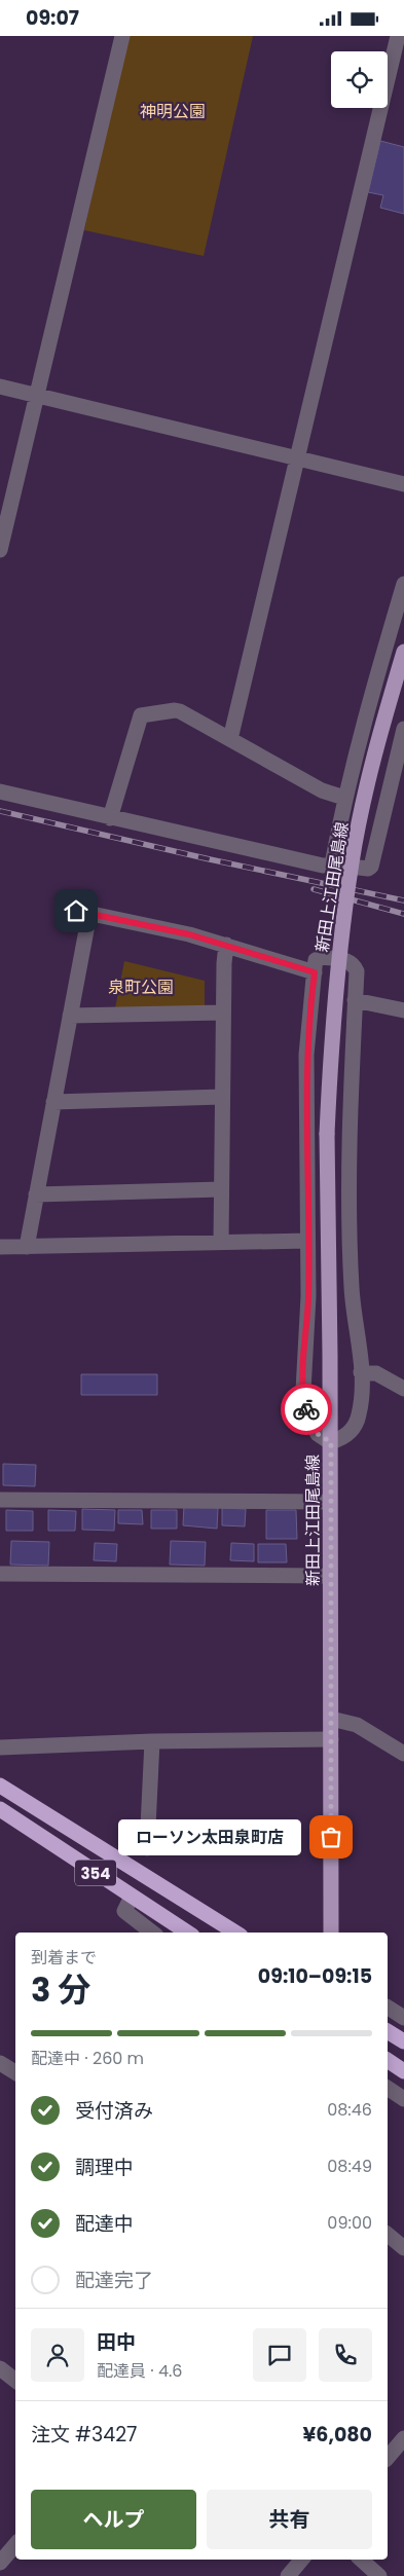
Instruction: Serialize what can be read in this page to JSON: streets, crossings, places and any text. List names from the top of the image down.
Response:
{
  "streets": {
    "highway": ["354"],
    "main road": ["新田上江田尾島線"]
  },
  "parks": ["神明公園", "泉町公園"],
  "places": ["ローソン太田泉町店"],
  "page": {
    "status": "09:07",
    "bubble": "ローソン太田泉町店",
    "heading": ["3 分", "到着まで", "09:10–09:15"],
    "panel": [
      "田中",
      "配達員 · 4.6",
      "注文 #3427",
      "¥6,080"
    ],
    "bar": "配達中 · 260 m",
    "list": [
      ["受付済み", "08:46"],
      ["調理中", "08:49"],
      ["配達中", "09:00"],
      "配達完了"
    ],
    "buttons": ["ヘルプ", "共有"]
  }
}
